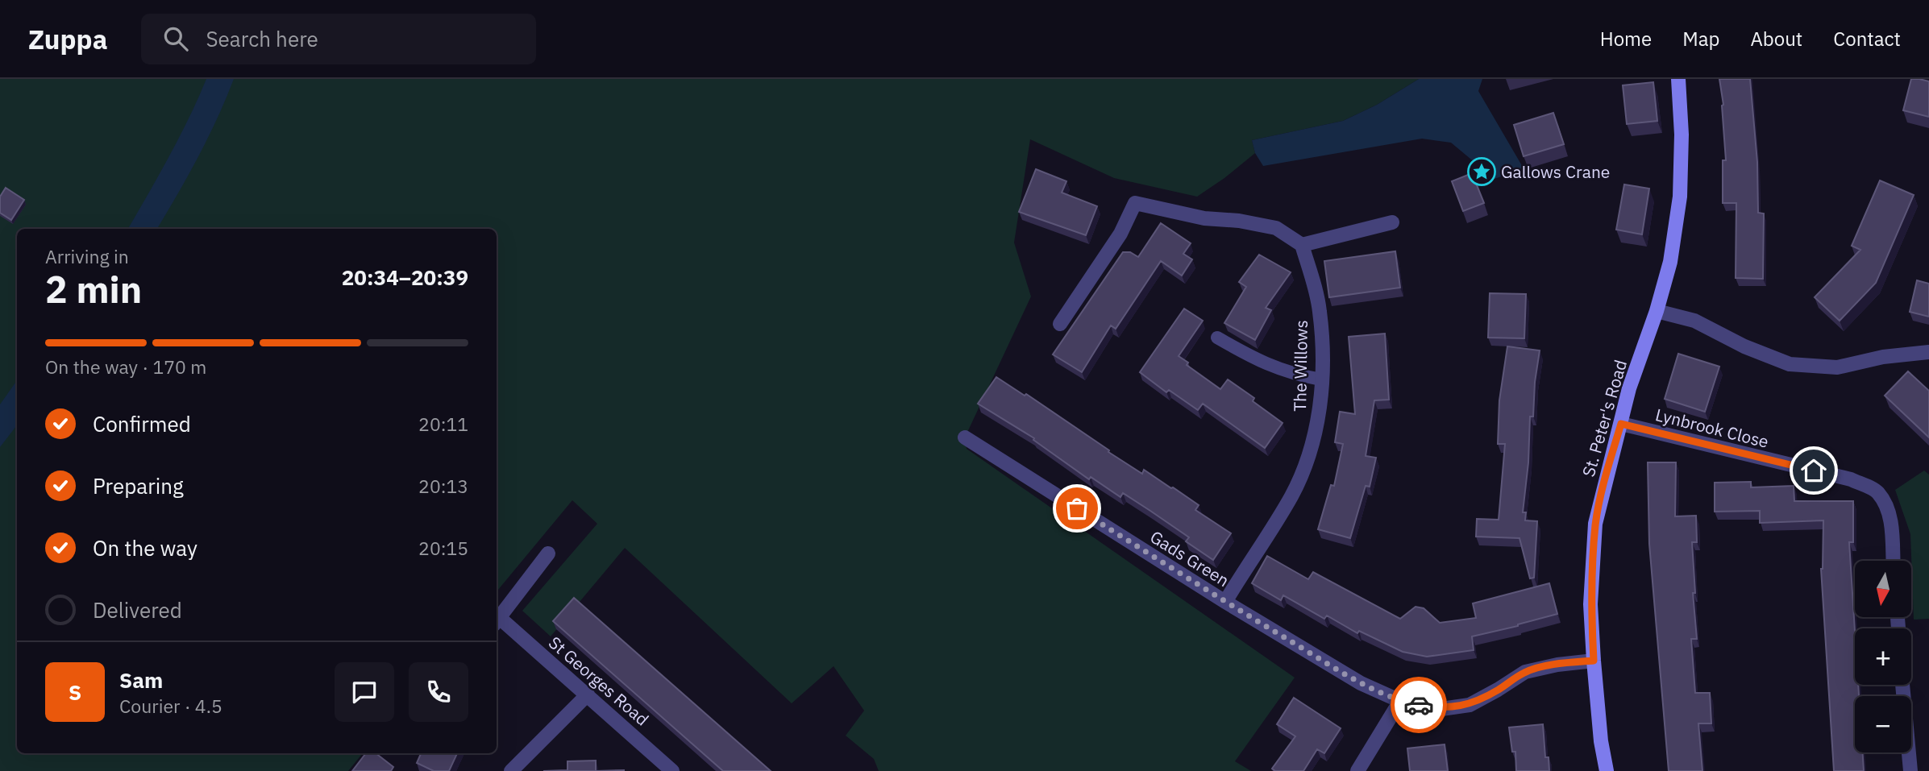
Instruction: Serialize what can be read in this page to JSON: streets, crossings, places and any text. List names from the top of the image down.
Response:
{
  "streets": {
    "street": [
      "The Willows",
      "St. Peter's Road",
      "Lynbrook Close",
      "Gads Green",
      "St Georges Road"
    ]
  },
  "crossings": [
    ["The Willows", "Gads Green"],
    ["St. Peter's Road", "Lynbrook Close"],
    ["St. Peter's Road", "Gads Green"]
  ],
  "places": {
    "place": ["Gallows Crane"]
  },
  "north": "bottom",
  "page": {
    "header": "Zuppa",
    "search": "Search here",
    "nav": [
      "Home",
      "Map",
      "About",
      "Contact"
    ],
    "heading": ["2 min", "Arriving in", "20:34–20:39"],
    "panel": ["Sam", "Courier · 4.5"],
    "bar": "On the way · 170 m",
    "list": [
      ["Confirmed", "20:11"],
      ["Preparing", "20:13"],
      ["On the way", "20:15"],
      "Delivered"
    ],
    "map_buttons": ["+", "−"],
    "round": "S"
  }
}
